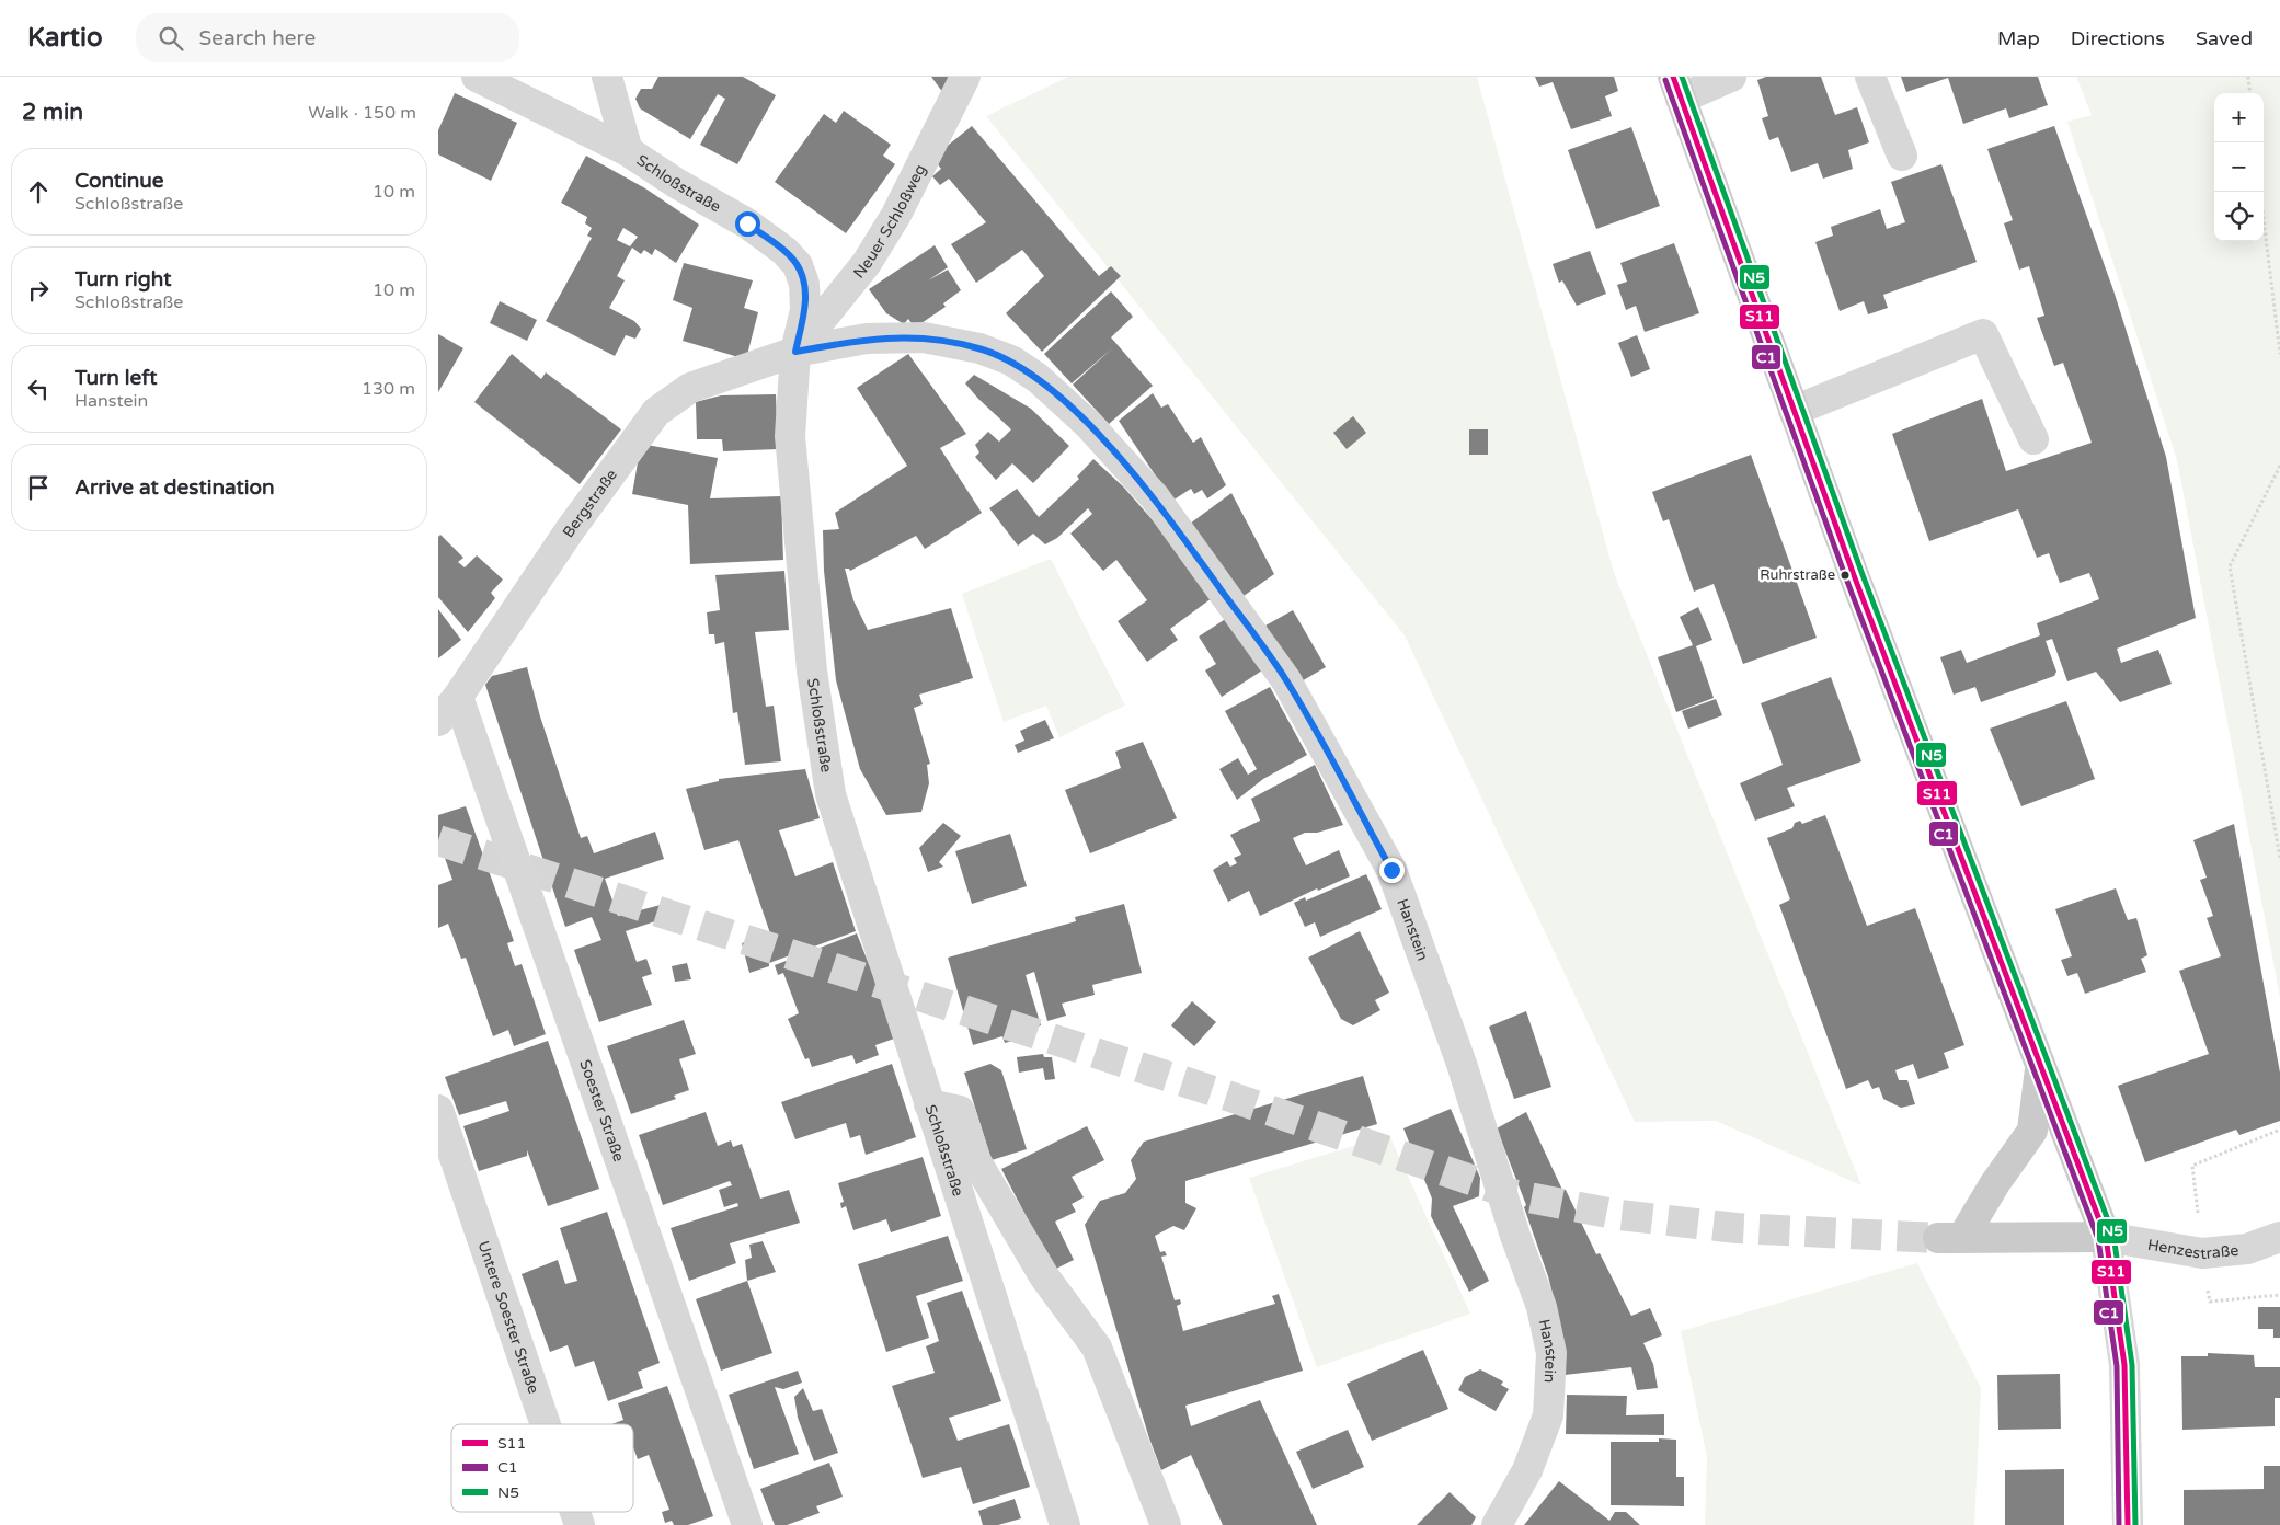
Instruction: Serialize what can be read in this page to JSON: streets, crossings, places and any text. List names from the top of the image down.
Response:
{
  "streets": {
    "street": [
      "Schloßstraße",
      "Neuer Schloßweg",
      "Bergstraße",
      "Hanstein",
      "Soester Straße",
      "Henzestraße",
      "Untere Soester Straße"
    ]
  },
  "crossings": [
    ["Schloßstraße", "Neuer Schloßweg"],
    ["Schloßstraße", "Bergstraße"],
    ["Schloßstraße", "Hanstein"],
    ["Neuer Schloßweg", "Bergstraße"],
    ["Neuer Schloßweg", "Hanstein"],
    ["Bergstraße", "Hanstein"],
    ["Bergstraße", "Soester Straße"]
  ],
  "places": ["Ruhrstraße"],
  "lines": ["transit line S11", "transit line N5", "transit line C1"],
  "legend": ["S11", "C1", "N5"],
  "page": {
    "header": "Kartio",
    "search": "Search here",
    "nav": ["Map", "Directions", "Saved"],
    "heading": ["2 min", "Walk · 150 m"],
    "map_buttons": ["+", "−"],
    "list": [
      ["Continue", "Schloßstraße", "10 m"],
      ["Turn right", "Schloßstraße", "10 m"],
      ["Turn left", "Hanstein", "130 m"],
      "Arrive at destination"
    ]
  }
}
